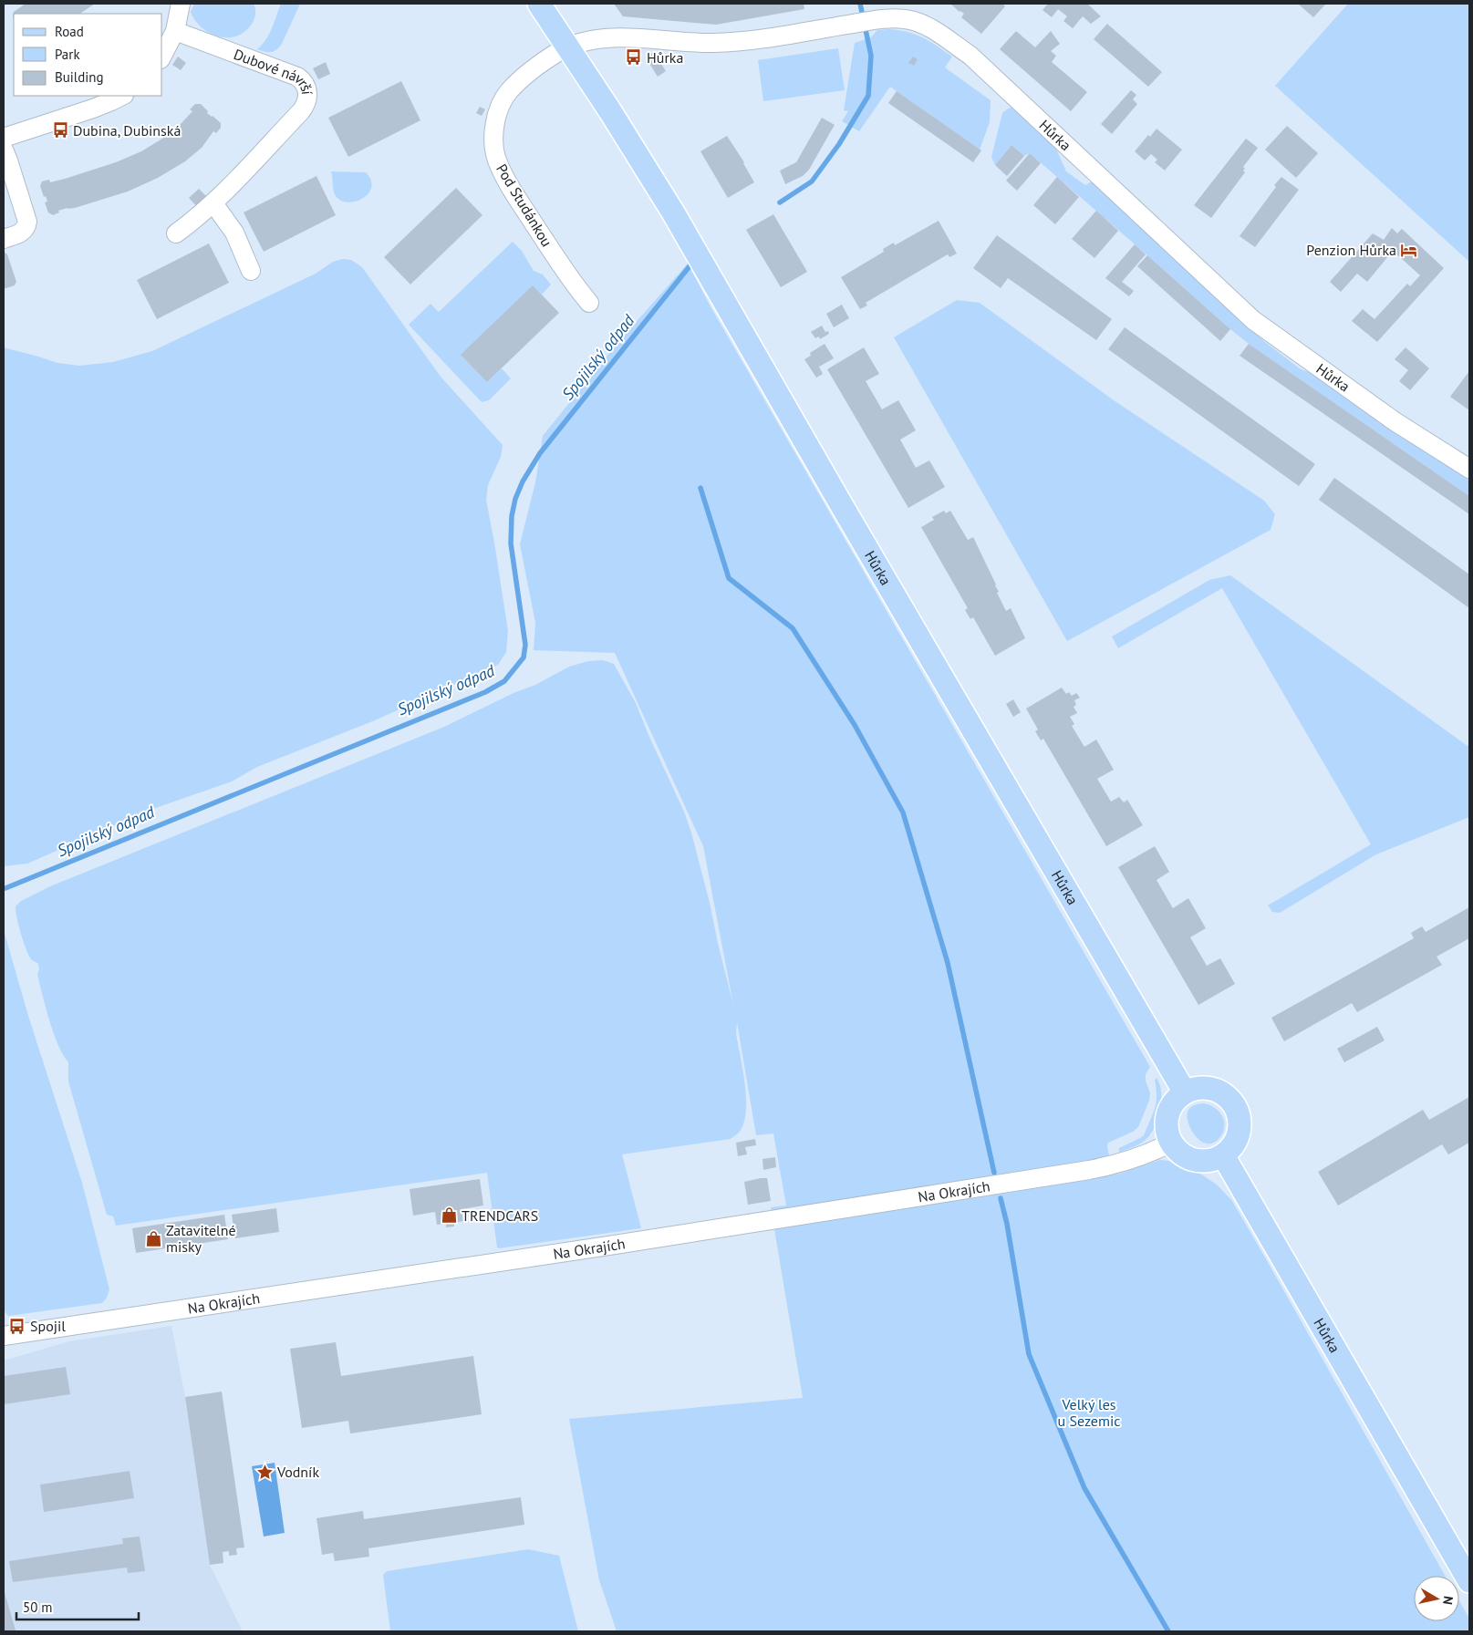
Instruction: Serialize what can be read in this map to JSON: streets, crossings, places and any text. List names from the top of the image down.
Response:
{
  "streets": {
    "main road": ["Hůrka"],
    "street": ["Dubové návrší", "Pod Studánkou", "Na Okrajích"]
  },
  "crossings": [
    ["Hůrka", "Pod Studánkou"],
    ["Hůrka", "Na Okrajích"]
  ],
  "water": ["Spojilský odpad"],
  "parks": ["Velký les u Sezemic"],
  "places": {
    "bus stop": ["Hůrka", "Dubina, Dubinská", "Spojil"],
    "hotel": ["Penzion Hůrka"],
    "shop": ["TRENDCARS", "Zatavitelné misky"],
    "place": ["Vodník"]
  },
  "legend": ["Road", "Park", "Building"],
  "scale_bar": "50 m",
  "north": "right"
}
